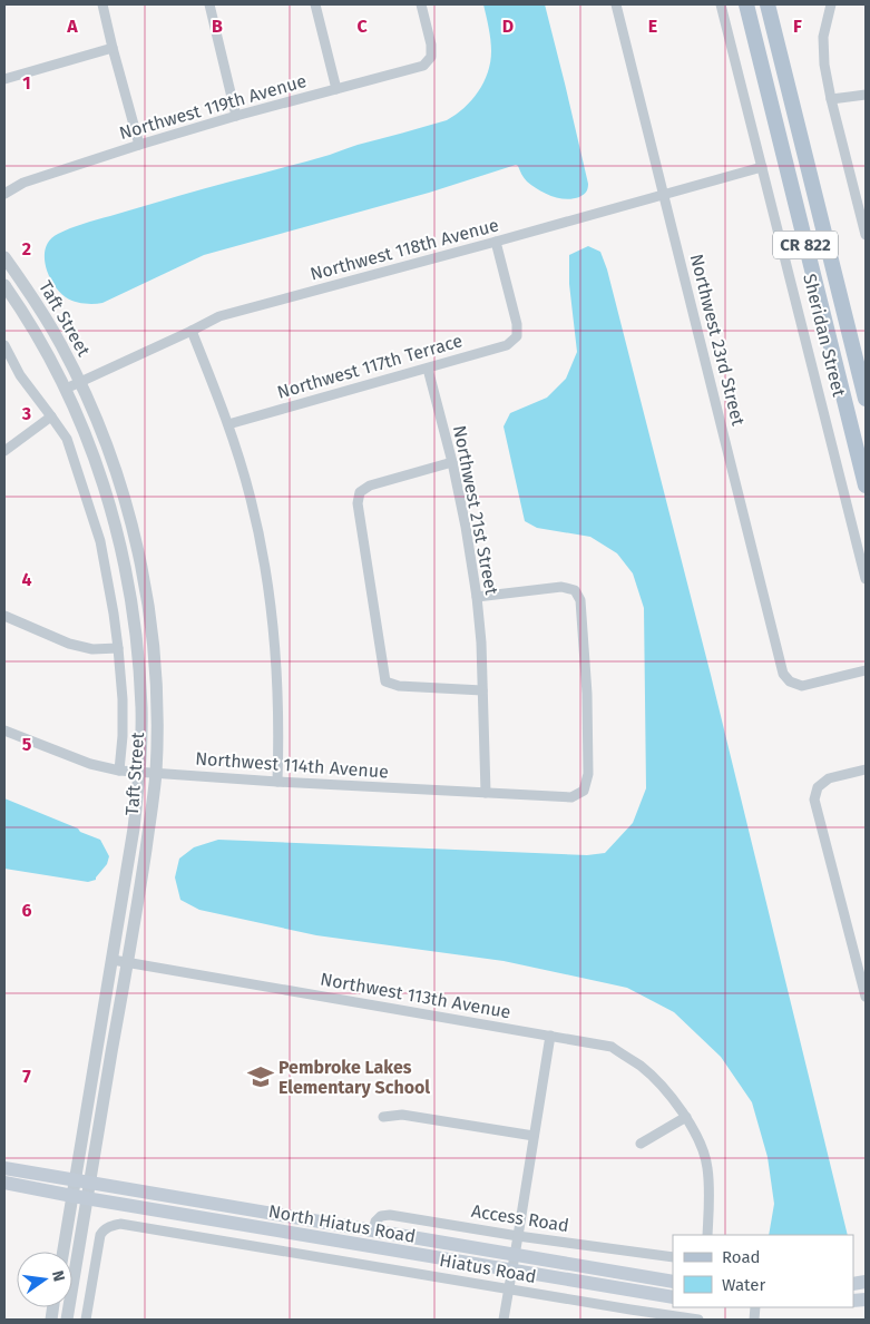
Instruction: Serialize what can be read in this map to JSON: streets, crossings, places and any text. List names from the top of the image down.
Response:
{
  "streets": {
    "main road": ["CR 822", "Sheridan Street", "North Hiatus Road"],
    "street": [
      "Northwest 119th Avenue",
      "Northwest 118th Avenue",
      "Taft Street",
      "Northwest 23rd Street",
      "Northwest 117th Terrace",
      "Northwest 21st Street",
      "Northwest 114th Avenue",
      "Northwest 113th Avenue",
      "Access Road",
      "Hiatus Road"
    ]
  },
  "crossings": [
    ["Northwest 118th Avenue", "Taft Street"],
    ["Northwest 118th Avenue", "Sheridan Street"],
    ["Northwest 118th Avenue", "Northwest 23rd Street"],
    ["Northwest 118th Avenue", "Northwest 117th Terrace"],
    ["Taft Street", "Northwest 114th Avenue"],
    ["Taft Street", "Northwest 113th Avenue"],
    ["Taft Street", "North Hiatus Road"],
    ["Northwest 117th Terrace", "Northwest 21st Street"],
    ["Northwest 21st Street", "Northwest 114th Avenue"],
    ["Access Road", "North Hiatus Road"]
  ],
  "places": {
    "school or university": ["Pembroke Lakes Elementary School"]
  },
  "legend": ["Road", "Water"],
  "north": "right",
  "grid": {
    "columns": [
      "A",
      "B",
      "C",
      "D",
      "E",
      "F"
    ],
    "rows": [
      "1",
      "2",
      "3",
      "4",
      "5",
      "6",
      "7"
    ]
  }
}
